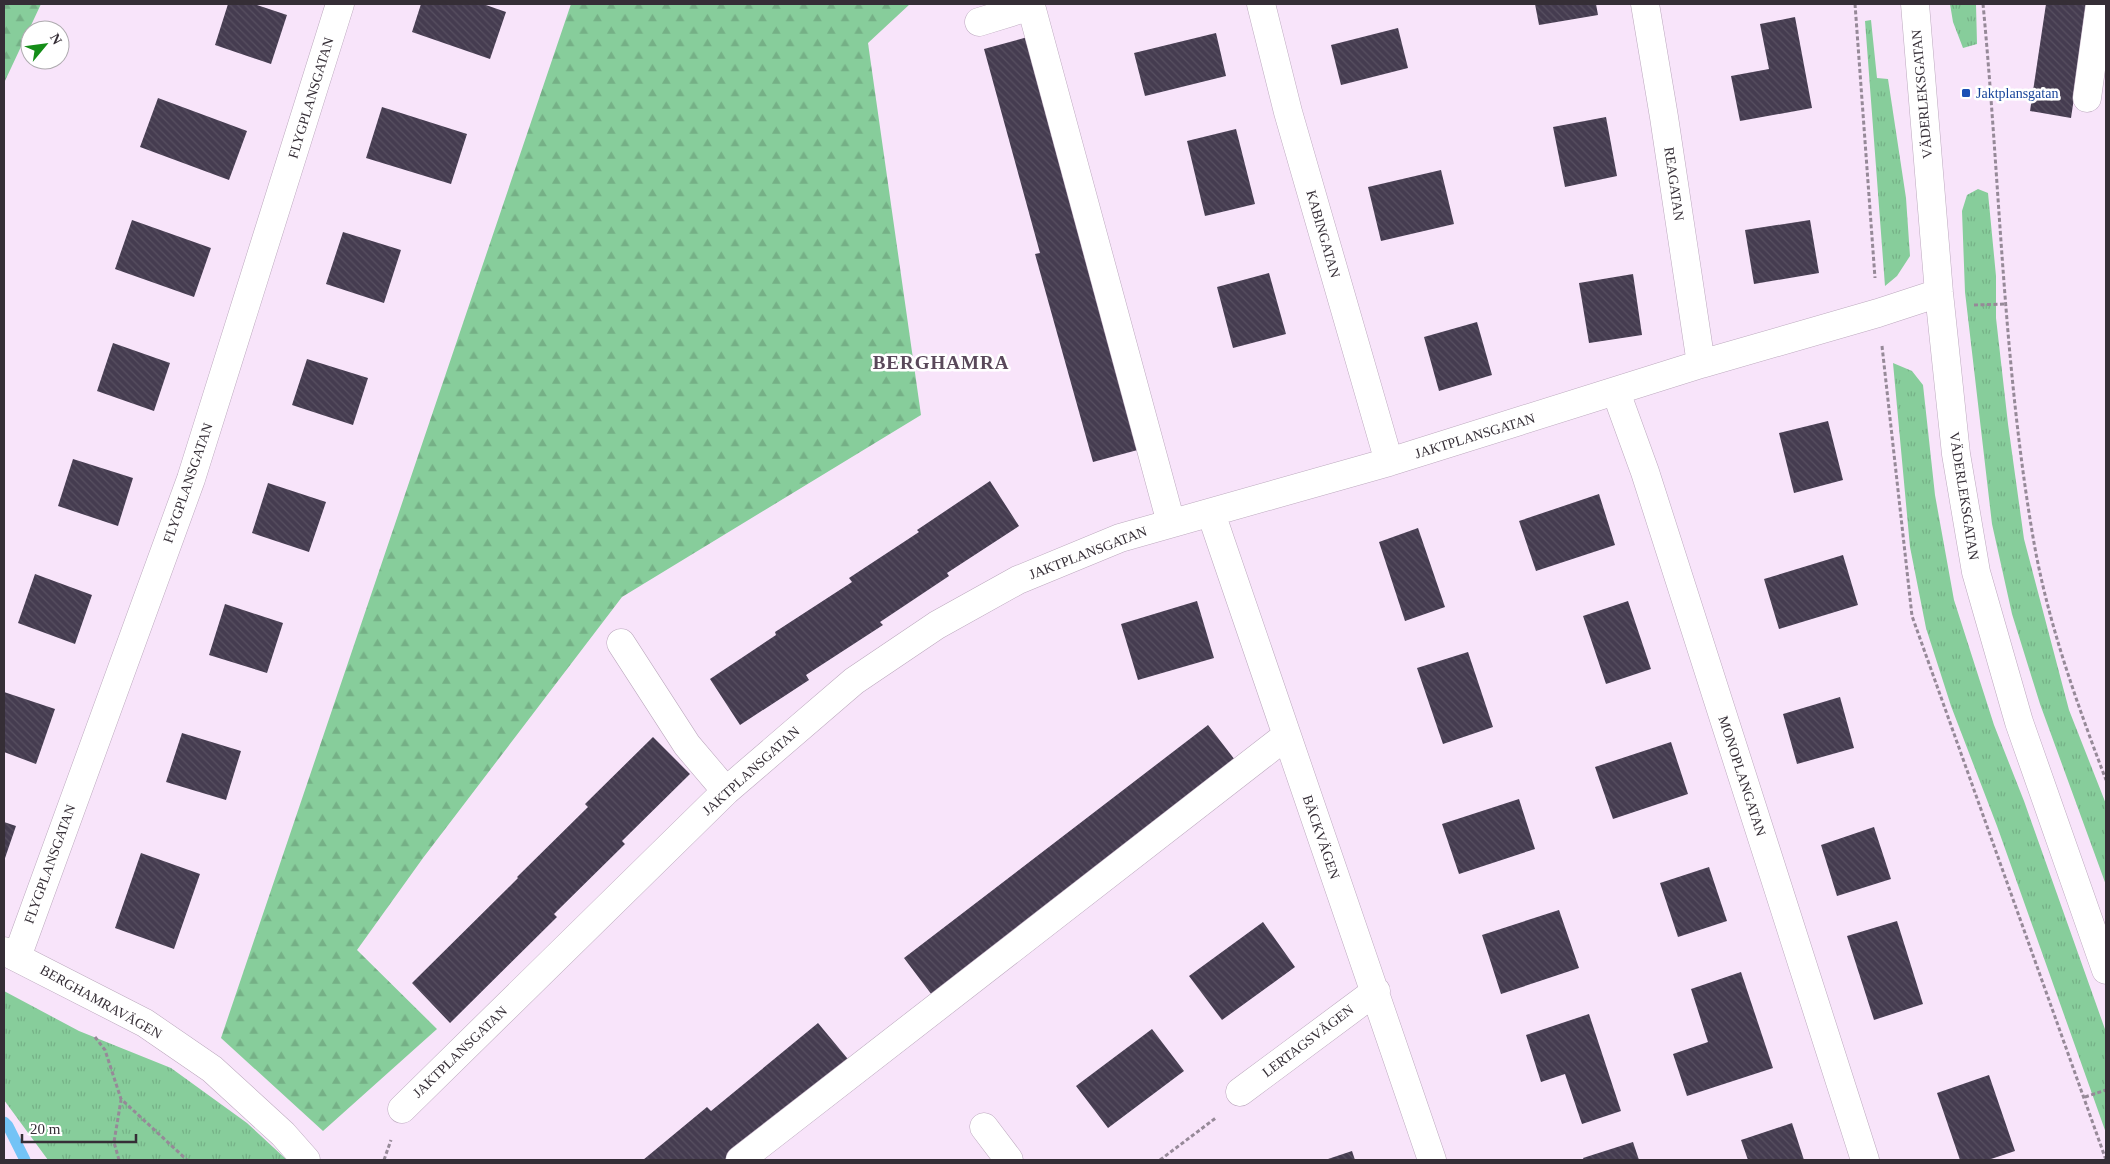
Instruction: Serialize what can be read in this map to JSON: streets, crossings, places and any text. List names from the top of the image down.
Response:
{
  "streets": {
    "street": [
      "VÄDERLEKSGATAN",
      "FLYGPLANSGATAN",
      "REAGATAN",
      "KABINGATAN",
      "JAKTPLANSGATAN",
      "MONOPLANGATAN",
      "BÄCKVÄGEN",
      "BERGHAMRAVÄGEN",
      "LERTAGSVÄGEN"
    ]
  },
  "crossings": [
    ["VÄDERLEKSGATAN", "JAKTPLANSGATAN"],
    ["FLYGPLANSGATAN", "BERGHAMRAVÄGEN"],
    ["REAGATAN", "JAKTPLANSGATAN"],
    ["KABINGATAN", "JAKTPLANSGATAN"],
    ["JAKTPLANSGATAN", "MONOPLANGATAN"],
    ["JAKTPLANSGATAN", "BÄCKVÄGEN"],
    ["BÄCKVÄGEN", "LERTAGSVÄGEN"]
  ],
  "districts": ["BERGHAMRA"],
  "places": {
    "transit": ["Jaktplansgatan"]
  },
  "scale_bar": "20 m",
  "north": "top right"
}
